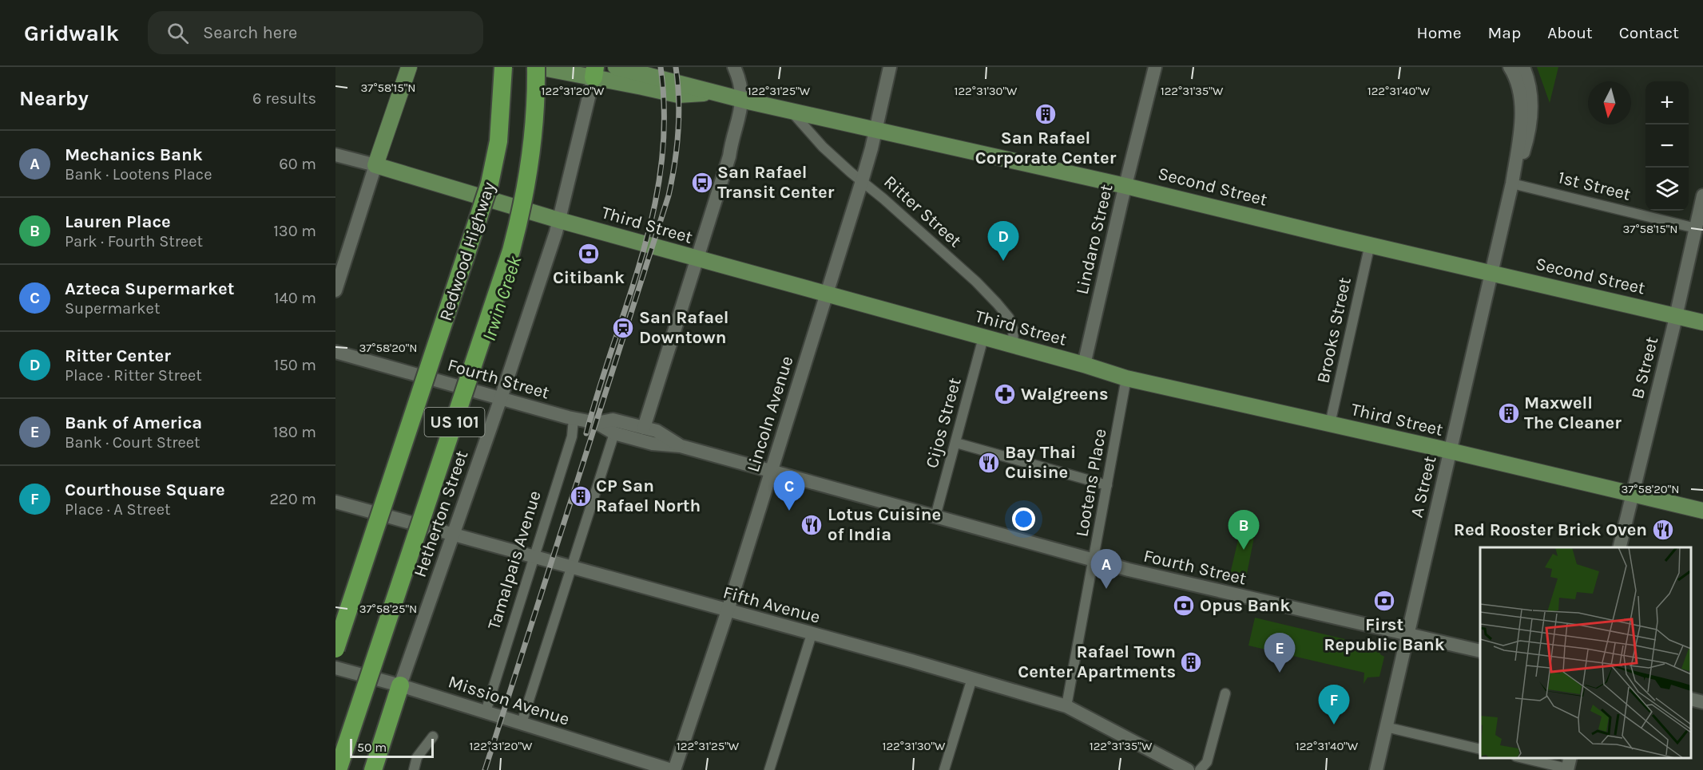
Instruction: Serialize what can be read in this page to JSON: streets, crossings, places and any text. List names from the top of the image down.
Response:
{
  "streets": {
    "highway": ["Redwood Highway", "US 101"],
    "main road": [
      "Second Street",
      "Third Street",
      "Lindaro Street",
      "B Street",
      "Fourth Street",
      "Lincoln Avenue",
      "A Street",
      "Hetherton Street",
      "Fifth Avenue",
      "Mission Avenue"
    ],
    "street": [
      "1st Street",
      "Ritter Street",
      "Brooks Street",
      "Cijos Street",
      "Lootens Place",
      "Tamalpais Avenue"
    ]
  },
  "crossings": [
    ["1st Street", "B Street"],
    ["1st Street", "A Street"],
    ["Second Street", "Ritter Street"],
    ["Second Street", "Lindaro Street"],
    ["Second Street", "Redwood Highway"],
    ["Second Street", "Brooks Street"],
    ["Second Street", "B Street"],
    ["Second Street", "Lincoln Avenue"],
    ["Second Street", "A Street"],
    ["Second Street", "Hetherton Street"],
    ["Ritter Street", "Third Street"],
    ["Ritter Street", "Lincoln Avenue"],
    ["Third Street", "Lindaro Street"],
    ["Third Street", "Brooks Street"],
    ["Third Street", "B Street"],
    ["Third Street", "Lincoln Avenue"],
    ["Third Street", "Cijos Street"],
    ["Third Street", "Lootens Place"],
    ["Third Street", "A Street"],
    ["Third Street", "Hetherton Street"],
    ["Fourth Street", "Lincoln Avenue"],
    ["Fourth Street", "Cijos Street"],
    ["Fourth Street", "Lootens Place"],
    ["Fourth Street", "A Street"],
    ["Fourth Street", "Hetherton Street"],
    ["Fourth Street", "Tamalpais Avenue"],
    ["Lincoln Avenue", "Fifth Avenue"],
    ["Lincoln Avenue", "Mission Avenue"],
    ["Lootens Place", "Fifth Avenue"],
    ["Hetherton Street", "Fifth Avenue"],
    ["Hetherton Street", "Mission Avenue"],
    ["Tamalpais Avenue", "Fifth Avenue"],
    ["Tamalpais Avenue", "Mission Avenue"]
  ],
  "water": ["Irwin Creek"],
  "places": {
    "building": [
      "San Rafael Corporate Center",
      "Maxwell The Cleaner",
      "CP San Rafael North",
      "Rafael Town Center Apartments"
    ],
    "bus stop": ["San Rafael Transit Center"],
    "bank": ["Citibank", "First Republic Bank", "Opus Bank"],
    "station": ["San Rafael Downtown"],
    "pharmacy": ["Walgreens"],
    "restaurant": ["Bay Thai Cuisine", "Lotus Cuisine of India", "Red Rooster Brick Oven"]
  },
  "scale_bar": "50 m",
  "north": "bottom",
  "page": {
    "header": "Gridwalk",
    "search": "Search here",
    "nav": [
      "Home",
      "Map",
      "About",
      "Contact"
    ],
    "heading": ["Nearby", "6 results"],
    "map_buttons": ["+", "−"],
    "list": [
      {
        "mark": "A",
        "name": "Mechanics Bank",
        "note": "Bank · Lootens Place",
        "value": "60 m"
      },
      {
        "mark": "B",
        "name": "Lauren Place",
        "note": "Park · Fourth Street",
        "value": "130 m"
      },
      {
        "mark": "C",
        "name": "Azteca Supermarket",
        "note": "Supermarket",
        "value": "140 m"
      },
      {
        "mark": "D",
        "name": "Ritter Center",
        "note": "Place · Ritter Street",
        "value": "150 m"
      },
      {
        "mark": "E",
        "name": "Bank of America",
        "note": "Bank · Court Street",
        "value": "180 m"
      },
      {
        "mark": "F",
        "name": "Courthouse Square",
        "note": "Place · A Street",
        "value": "220 m"
      }
    ],
    "pins": [
      "D",
      "C",
      "B",
      "A",
      "E",
      "F"
    ],
    "scale": "50 m"
  },
  "coordinates": [
    "37°58'15\"N",
    "122°31'20\"W",
    "122°31'25\"W",
    "122°31'30\"W",
    "122°31'35\"W",
    "122°31'40\"W",
    "37°58'20\"N",
    "37°58'25\"N"
  ]
}
